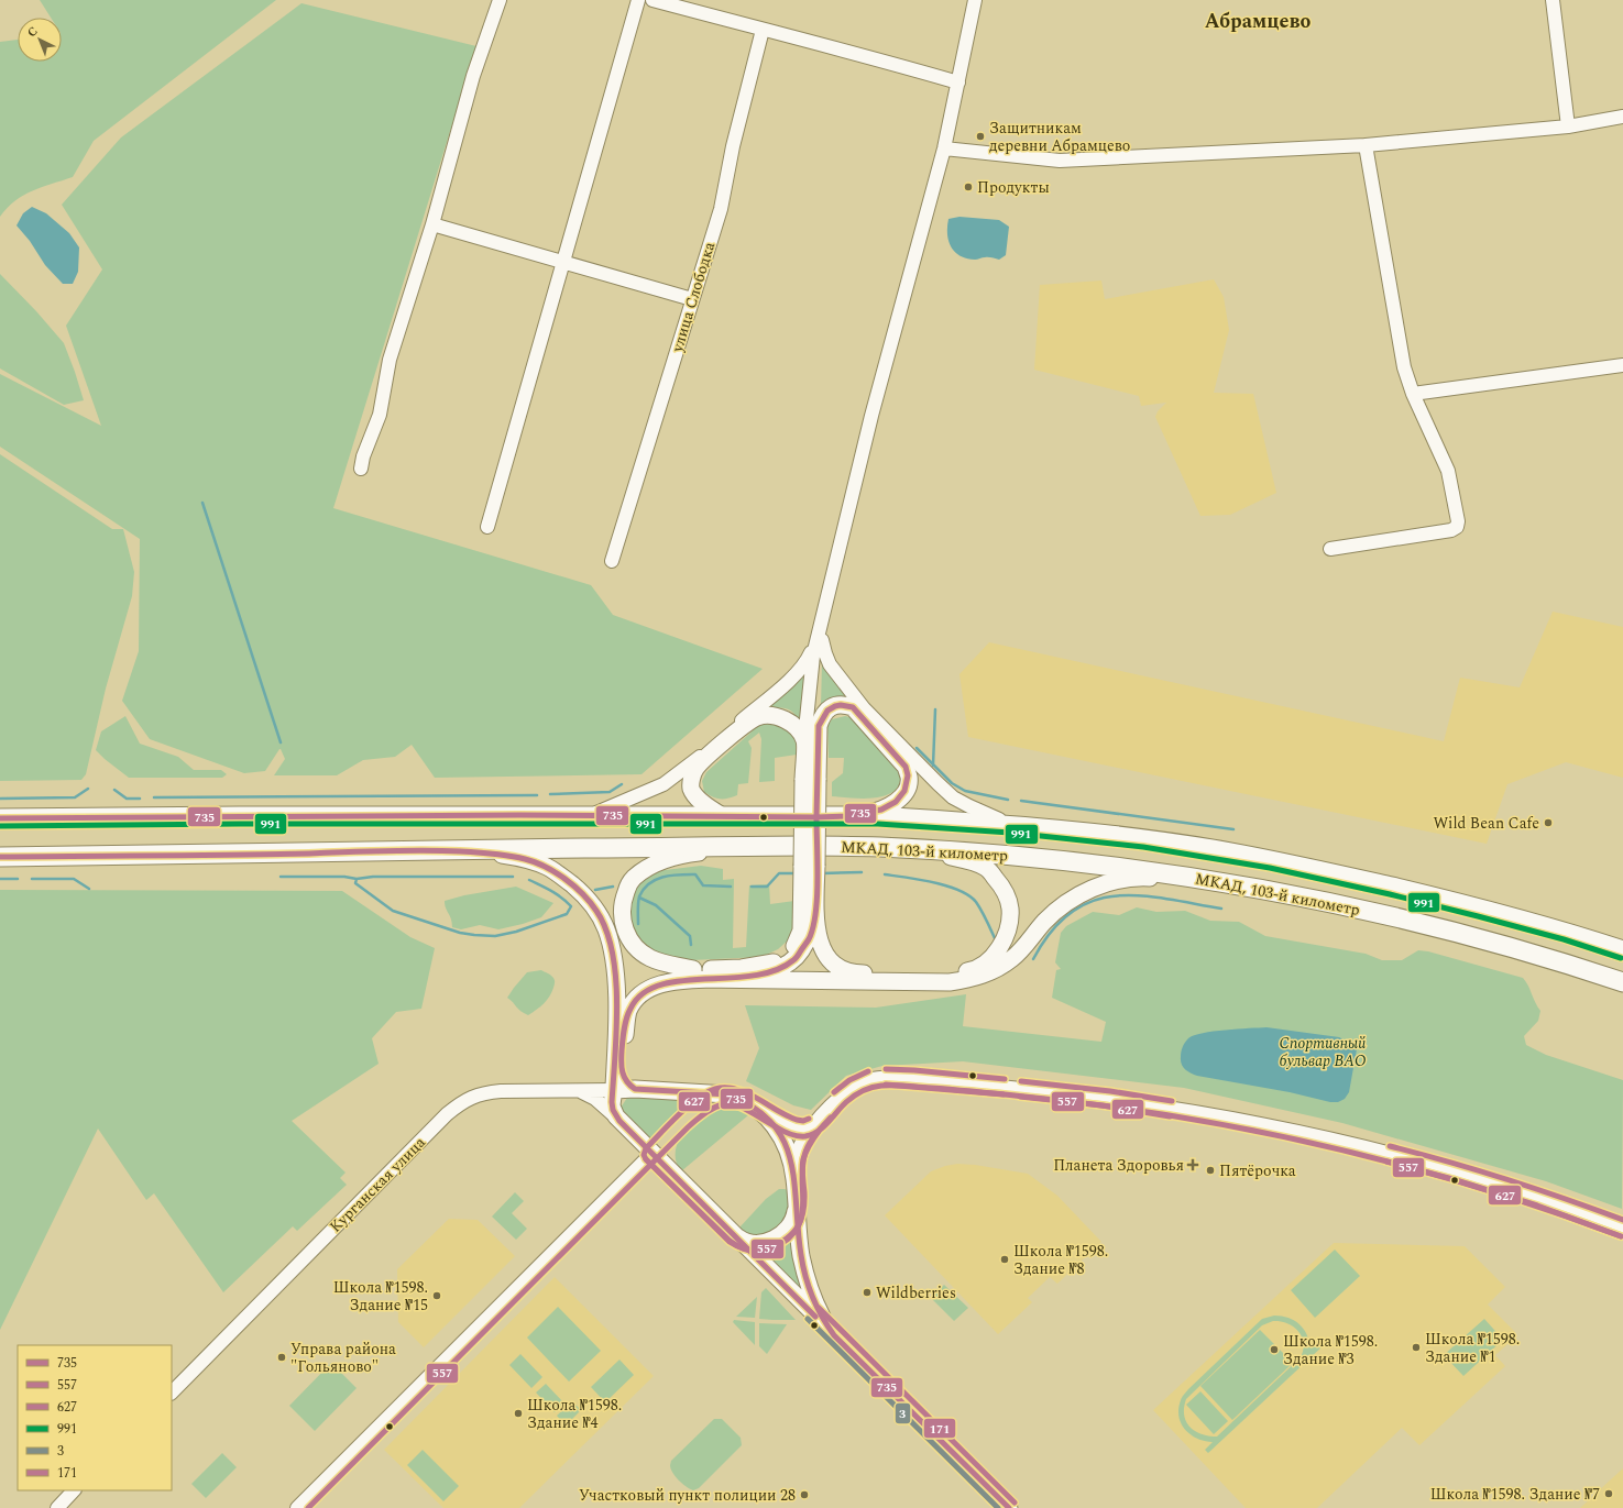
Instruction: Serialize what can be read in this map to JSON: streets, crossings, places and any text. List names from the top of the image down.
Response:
{
  "streets": {
    "highway": ["МКАД, 103-й километр"],
    "main road": ["Курганская улица"],
    "street": ["улица Слободка"]
  },
  "districts": ["Абрамцево"],
  "parks": ["Спортивный бульвар ВАО"],
  "places": {
    "other": [
      "Защитникам деревни Абрамцево",
      "Продукты",
      "Wild Bean Cafe",
      "Пятёрочка",
      "Школа №1598. Здание №8",
      "Wildberries",
      "Школа №1598. Здание №15",
      "Школа №1598. Здание №1",
      "Школа №1598. Здание №3",
      "Управа района \"Гольяново\"",
      "Школа №1598. Здание №4",
      "Школа №1598. Здание №7",
      "Участковый пункт полиции 28"
    ],
    "health": ["Планета Здоровья"]
  },
  "lines": [
    "transit line 735",
    "transit line 991",
    "transit line 627",
    "transit line 557",
    "transit line 171",
    "transit line 3"
  ],
  "legend": [
    "735",
    "557",
    "627",
    "991",
    "3",
    "171"
  ],
  "north": "top left"
}
